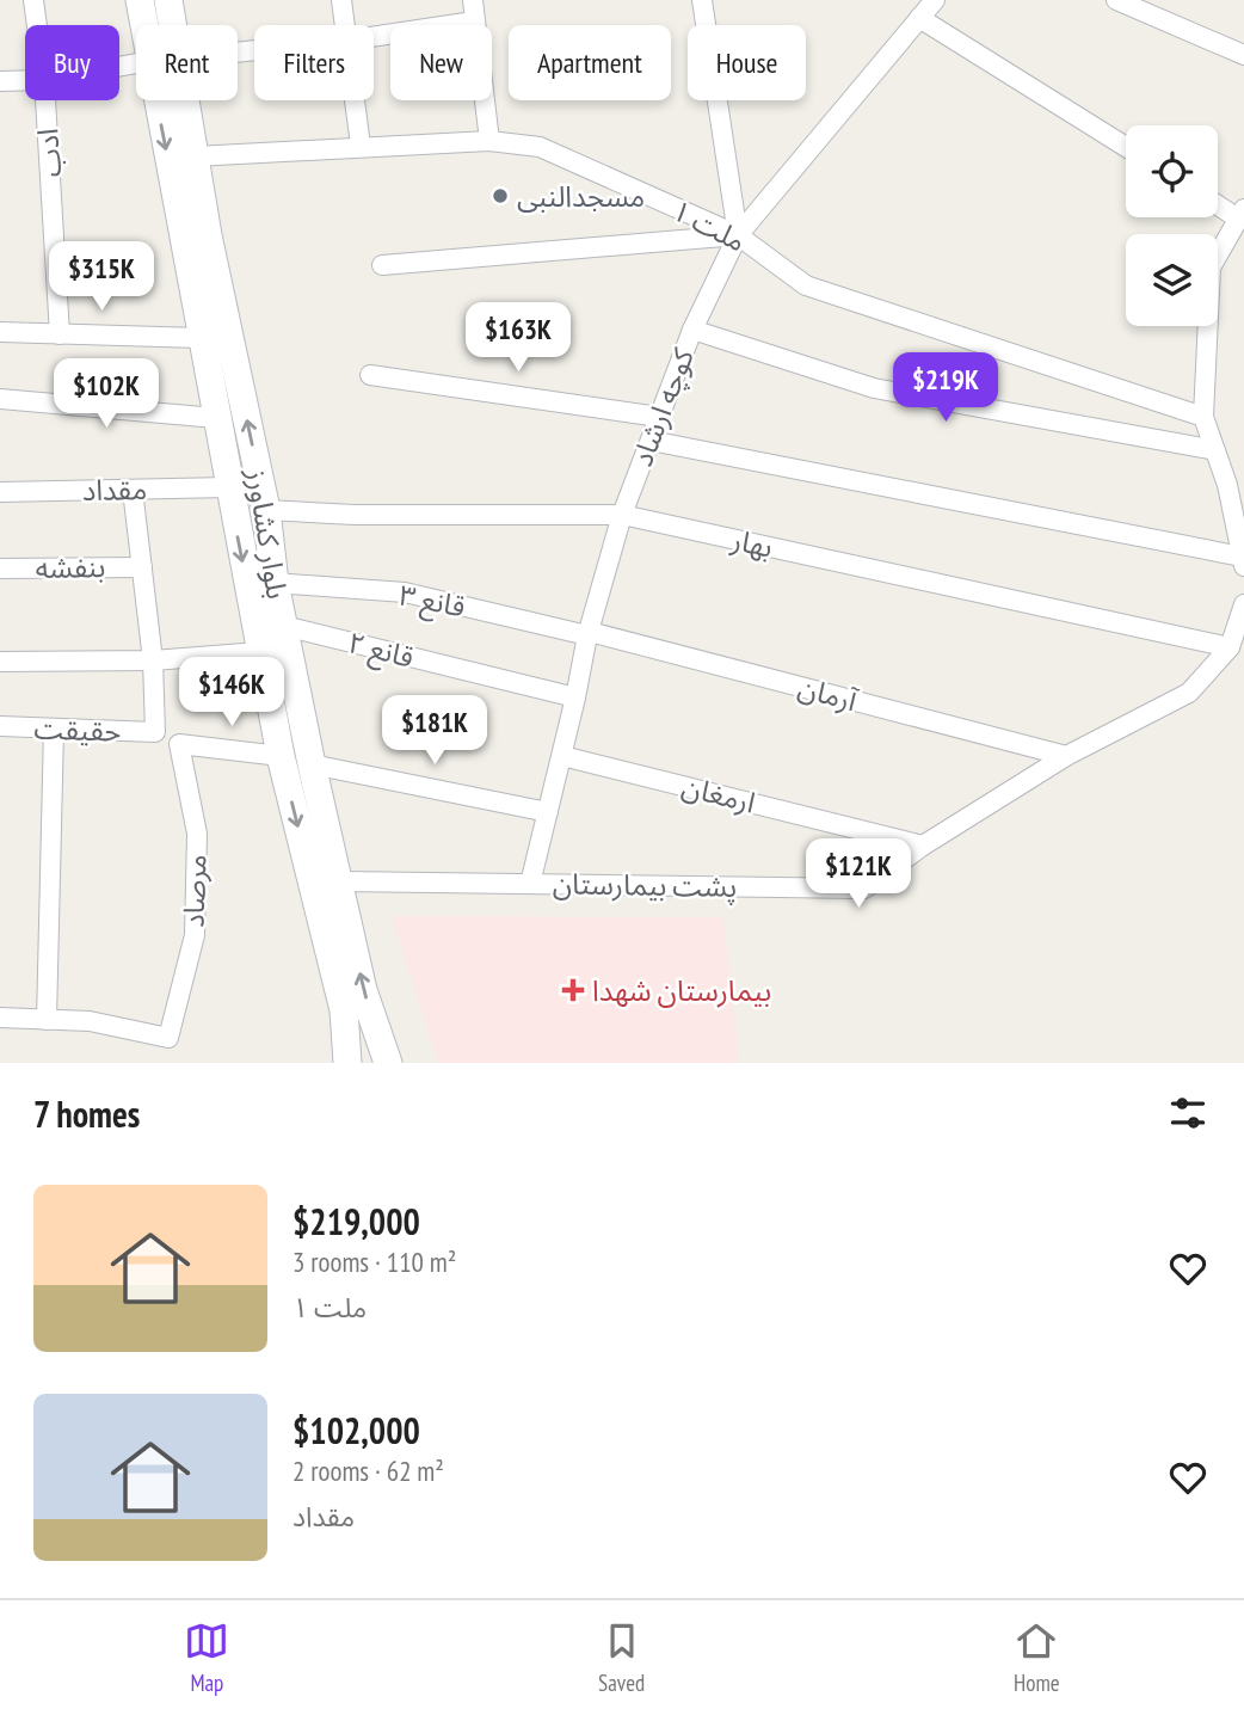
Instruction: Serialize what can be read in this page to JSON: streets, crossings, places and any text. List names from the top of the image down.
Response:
{
  "streets": {
    "main road": ["بلوار کشاورز"],
    "street": [
      "ادب",
      "ملت ۱",
      "کوچه ارشاد",
      "مقداد",
      "بهار",
      "بنفشه",
      "قانع ۳",
      "قانع ۲",
      "آرمان",
      "حقیقت",
      "ارمغان",
      "پشت بیمارستان",
      "مرصاد"
    ]
  },
  "crossings": [
    ["ملت ۱", "کوچه ارشاد"],
    ["ملت ۱", "بلوار کشاورز"],
    ["کوچه ارشاد", "بهار"],
    ["کوچه ارشاد", "قانع ۳"],
    ["کوچه ارشاد", "قانع ۲"],
    ["کوچه ارشاد", "آرمان"],
    ["کوچه ارشاد", "ارمغان"],
    ["کوچه ارشاد", "پشت بیمارستان"],
    ["مقداد", "بلوار کشاورز"],
    ["بلوار کشاورز", "بهار"],
    ["بلوار کشاورز", "قانع ۳"],
    ["بلوار کشاورز", "قانع ۲"],
    ["بلوار کشاورز", "پشت بیمارستان"],
    ["بلوار کشاورز", "مرصاد"],
    ["بهار", "پشت بیمارستان"],
    ["قانع ۳", "آرمان"],
    ["آرمان", "پشت بیمارستان"],
    ["ارمغان", "پشت بیمارستان"]
  ],
  "places": {
    "other": ["مسجدالنبی"],
    "health": ["بیمارستان شهدا"]
  },
  "page": {
    "chip": [
      "Buy",
      "Rent",
      "Filters",
      "New",
      "Apartment",
      "House"
    ],
    "price": [
      "$315K",
      "$163K",
      "$219K",
      "$102K",
      "$146K",
      "$181K",
      "$121K"
    ],
    "heading": "7 homes",
    "list": [
      {
        "name": "$219,000",
        "note": "3 rooms · 110 m² · ملت ۱"
      },
      {
        "name": "$102,000",
        "note": "2 rooms · 62 m² · مقداد"
      }
    ],
    "tabs": ["Map", "Saved", "Home"]
  }
}
